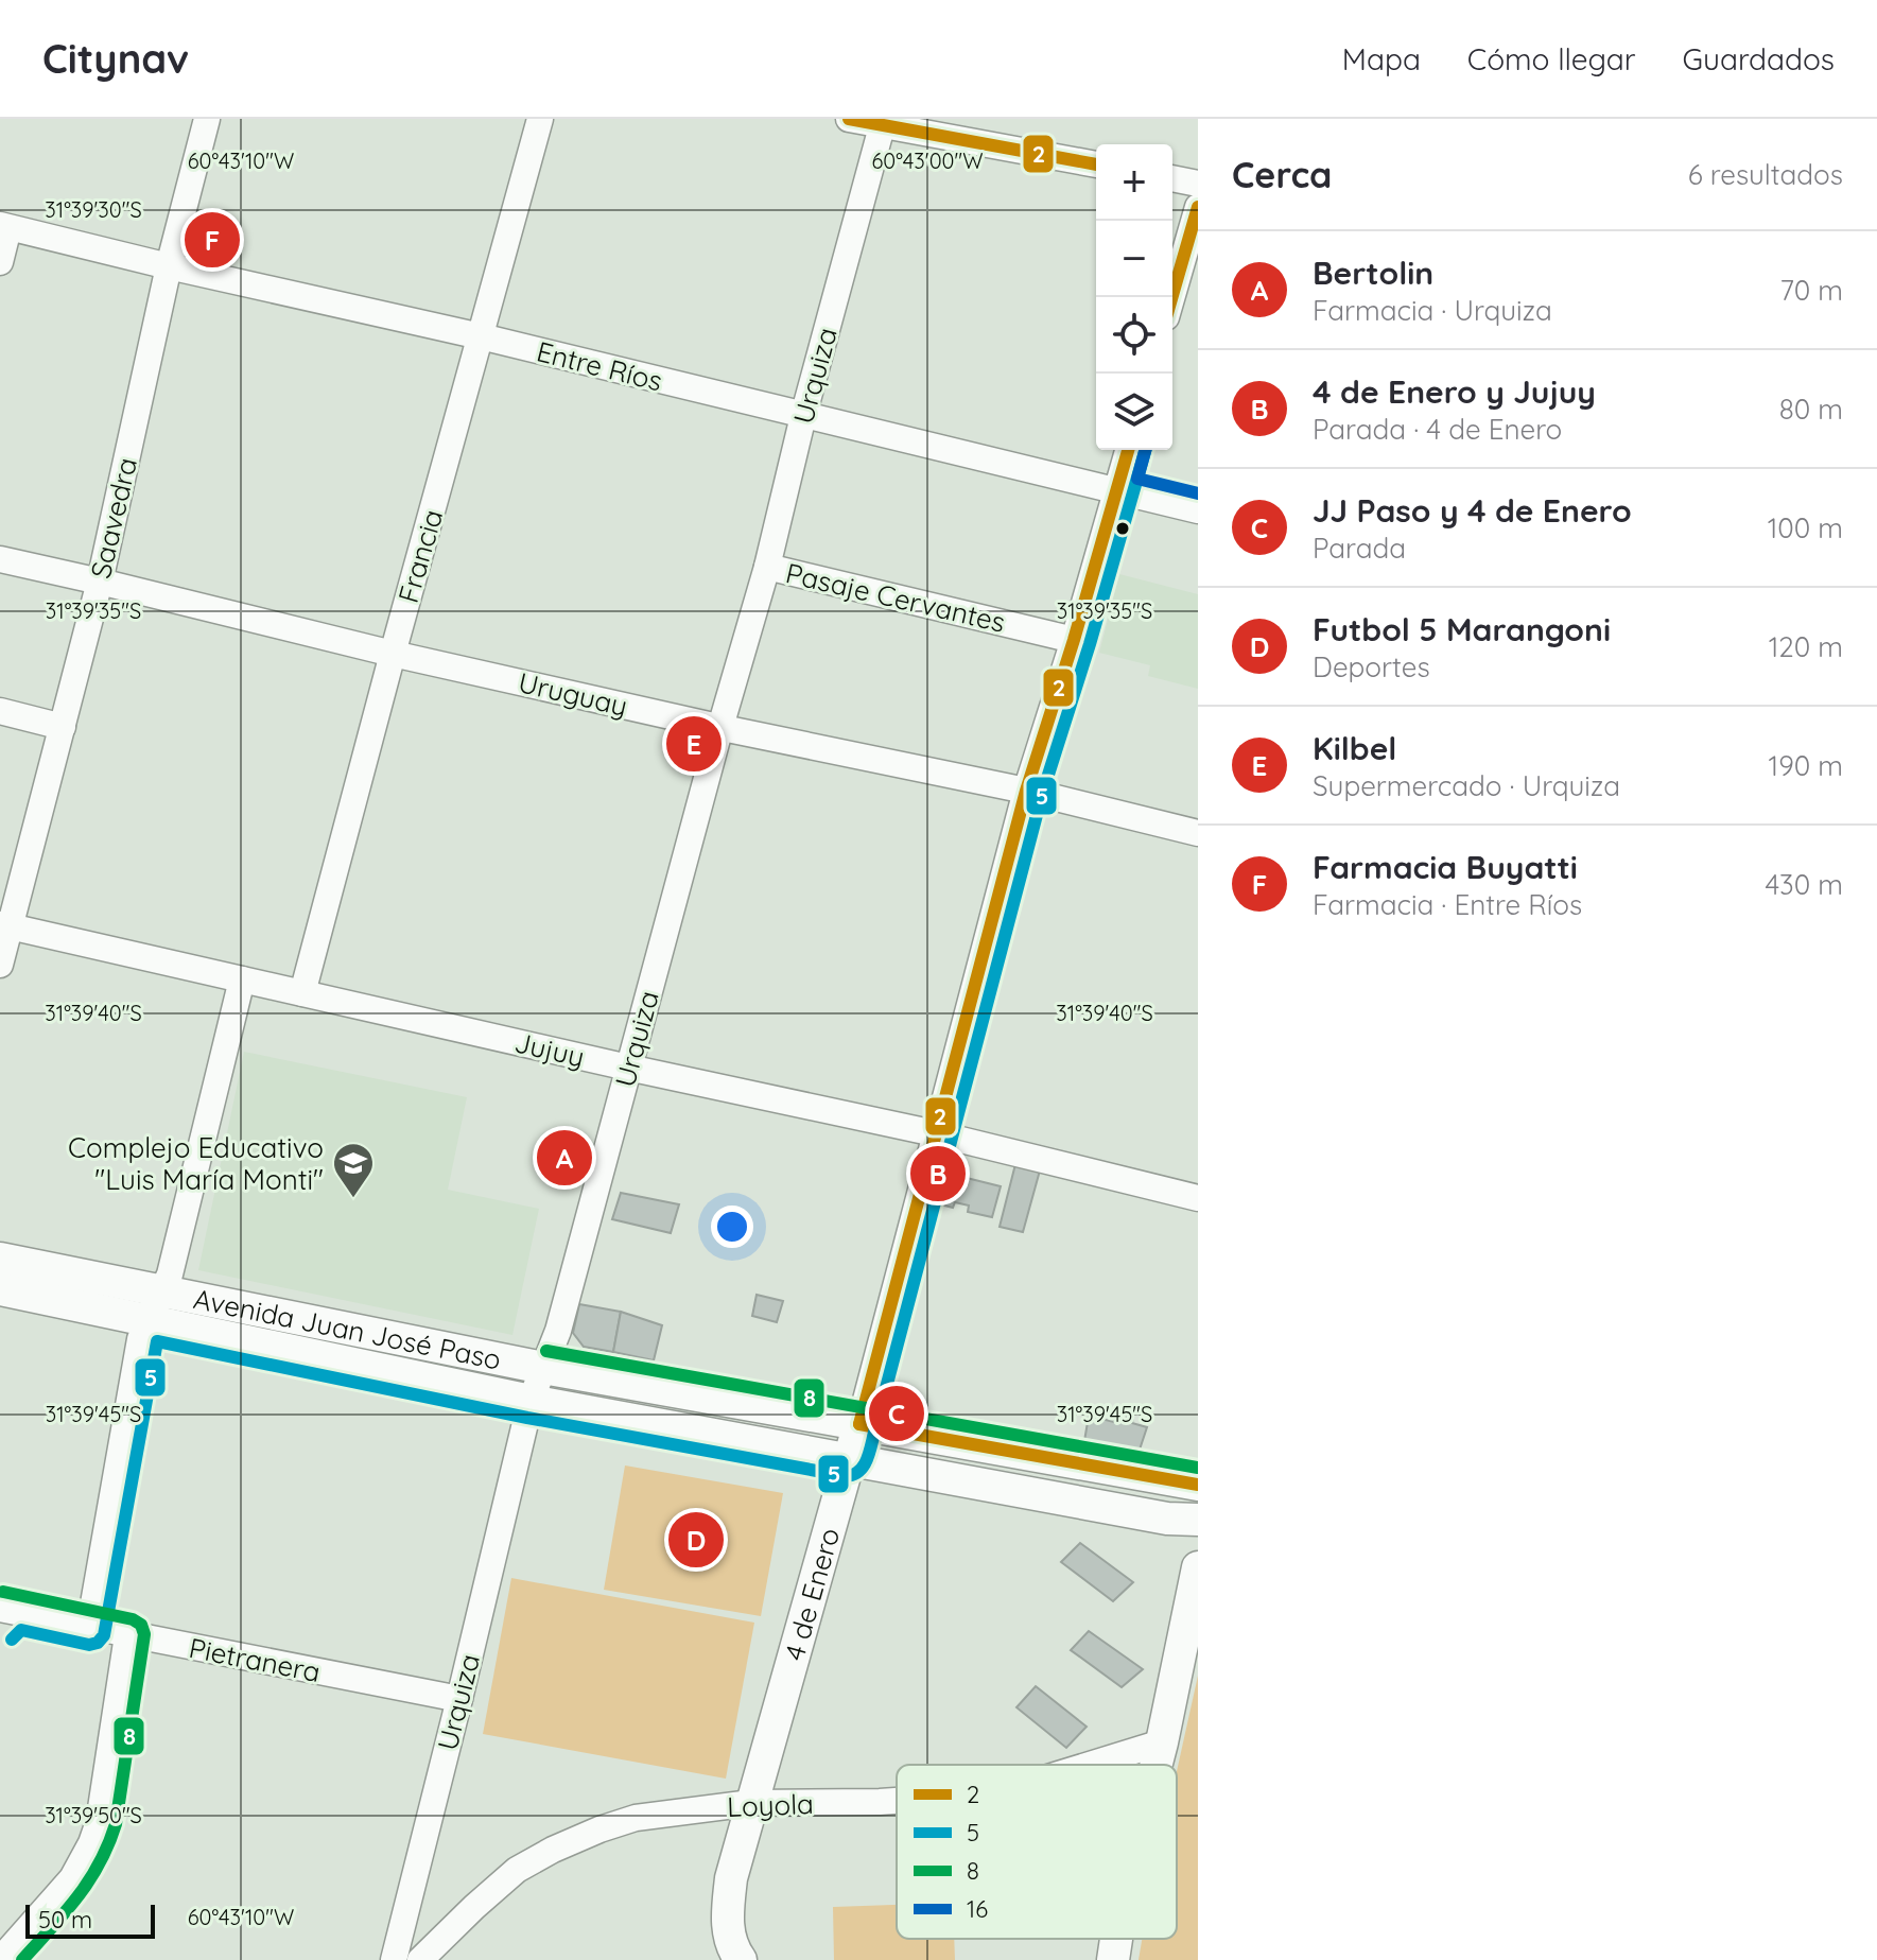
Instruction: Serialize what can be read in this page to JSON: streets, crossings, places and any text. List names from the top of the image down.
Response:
{
  "streets": {
    "main road": ["Avenida Juan José Paso", "4 de Enero"],
    "street": [
      "Entre Ríos",
      "Urquiza",
      "Saavedra",
      "Francia",
      "Pasaje Cervantes",
      "Uruguay",
      "Jujuy",
      "Pietranera",
      "Loyola"
    ]
  },
  "crossings": [
    ["Entre Ríos", "Urquiza"],
    ["Entre Ríos", "Saavedra"],
    ["Entre Ríos", "Francia"],
    ["Entre Ríos", "4 de Enero"],
    ["Urquiza", "Pasaje Cervantes"],
    ["Urquiza", "Uruguay"],
    ["Urquiza", "Jujuy"],
    ["Urquiza", "Avenida Juan José Paso"],
    ["Urquiza", "Pietranera"],
    ["Saavedra", "Uruguay"],
    ["Saavedra", "Jujuy"],
    ["Francia", "Uruguay"],
    ["Francia", "Jujuy"],
    ["Pasaje Cervantes", "4 de Enero"],
    ["Uruguay", "4 de Enero"],
    ["Jujuy", "4 de Enero"],
    ["Avenida Juan José Paso", "4 de Enero"],
    ["4 de Enero", "Loyola"]
  ],
  "places": {
    "school or university": ["Complejo Educativo \"Luis María Monti\""]
  },
  "lines": [
    "transit line 2",
    "transit line 5",
    "transit line 16",
    "transit line 8"
  ],
  "legend": [
    "2",
    "5",
    "8",
    "16"
  ],
  "scale_bar": "50 m",
  "page": {
    "header": "Citynav",
    "nav": ["Mapa", "Cómo llegar", "Guardados"],
    "heading": ["Cerca", "6 resultados"],
    "map_buttons": ["+", "−"],
    "pins": [
      "F",
      "E",
      "A",
      "B",
      "C",
      "D"
    ],
    "list": [
      {
        "mark": "A",
        "name": "Bertolin",
        "note": "Farmacia · Urquiza",
        "value": "70 m"
      },
      {
        "mark": "B",
        "name": "4 de Enero y Jujuy",
        "note": "Parada · 4 de Enero",
        "value": "80 m"
      },
      {
        "mark": "C",
        "name": "JJ Paso y 4 de Enero",
        "note": "Parada",
        "value": "100 m"
      },
      {
        "mark": "D",
        "name": "Futbol 5 Marangoni",
        "note": "Deportes",
        "value": "120 m"
      },
      {
        "mark": "E",
        "name": "Kilbel",
        "note": "Supermercado · Urquiza",
        "value": "190 m"
      },
      {
        "mark": "F",
        "name": "Farmacia Buyatti",
        "note": "Farmacia · Entre Ríos",
        "value": "430 m"
      }
    ],
    "scale": "50 m"
  },
  "coordinates": [
    "60°43'10\"W",
    "60°43'00\"W",
    "31°39'30\"S",
    "31°39'35\"S",
    "31°39'40\"S",
    "31°39'45\"S",
    "31°39'50\"S"
  ]
}
